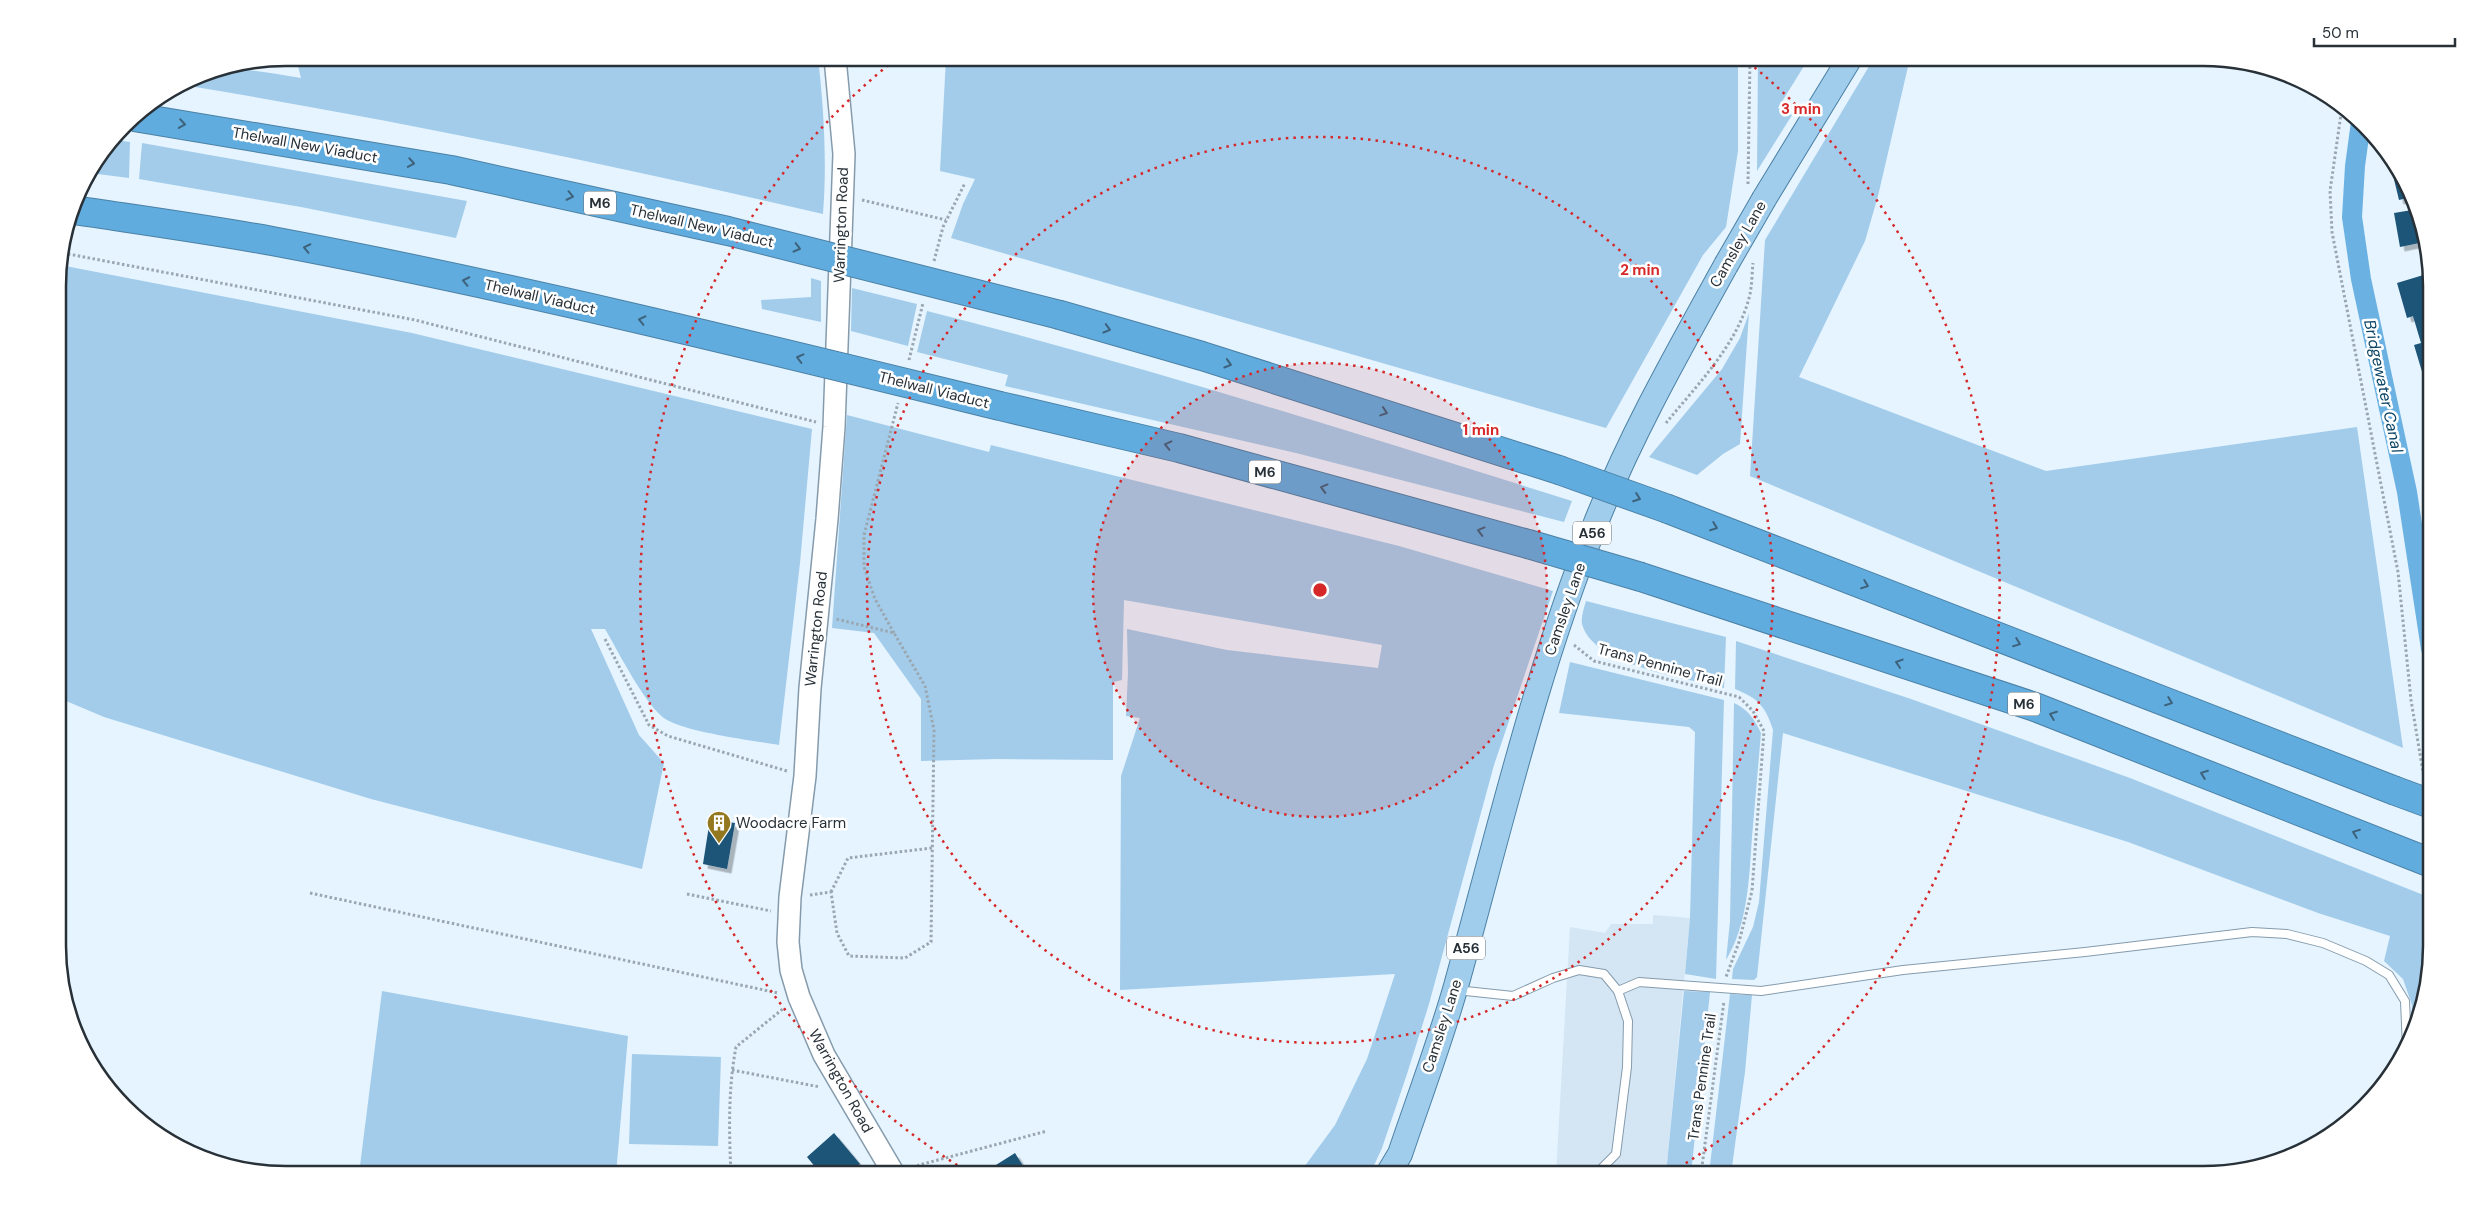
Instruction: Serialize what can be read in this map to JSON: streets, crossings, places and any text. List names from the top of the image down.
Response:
{
  "streets": {
    "highway": ["Thelwall New Viaduct", "M6", "Thelwall Viaduct"],
    "main road": ["Camsley Lane", "A56"],
    "street": ["Warrington Road"],
    "path": ["Trans Pennine Trail"]
  },
  "one_way": ["Thelwall New Viaduct", "Thelwall Viaduct"],
  "water": ["Bridgewater Canal"],
  "places": {
    "building": ["Woodacre Farm"]
  },
  "scale_bar": "50 m",
  "rings": ["3 min", "2 min", "1 min"]
}
